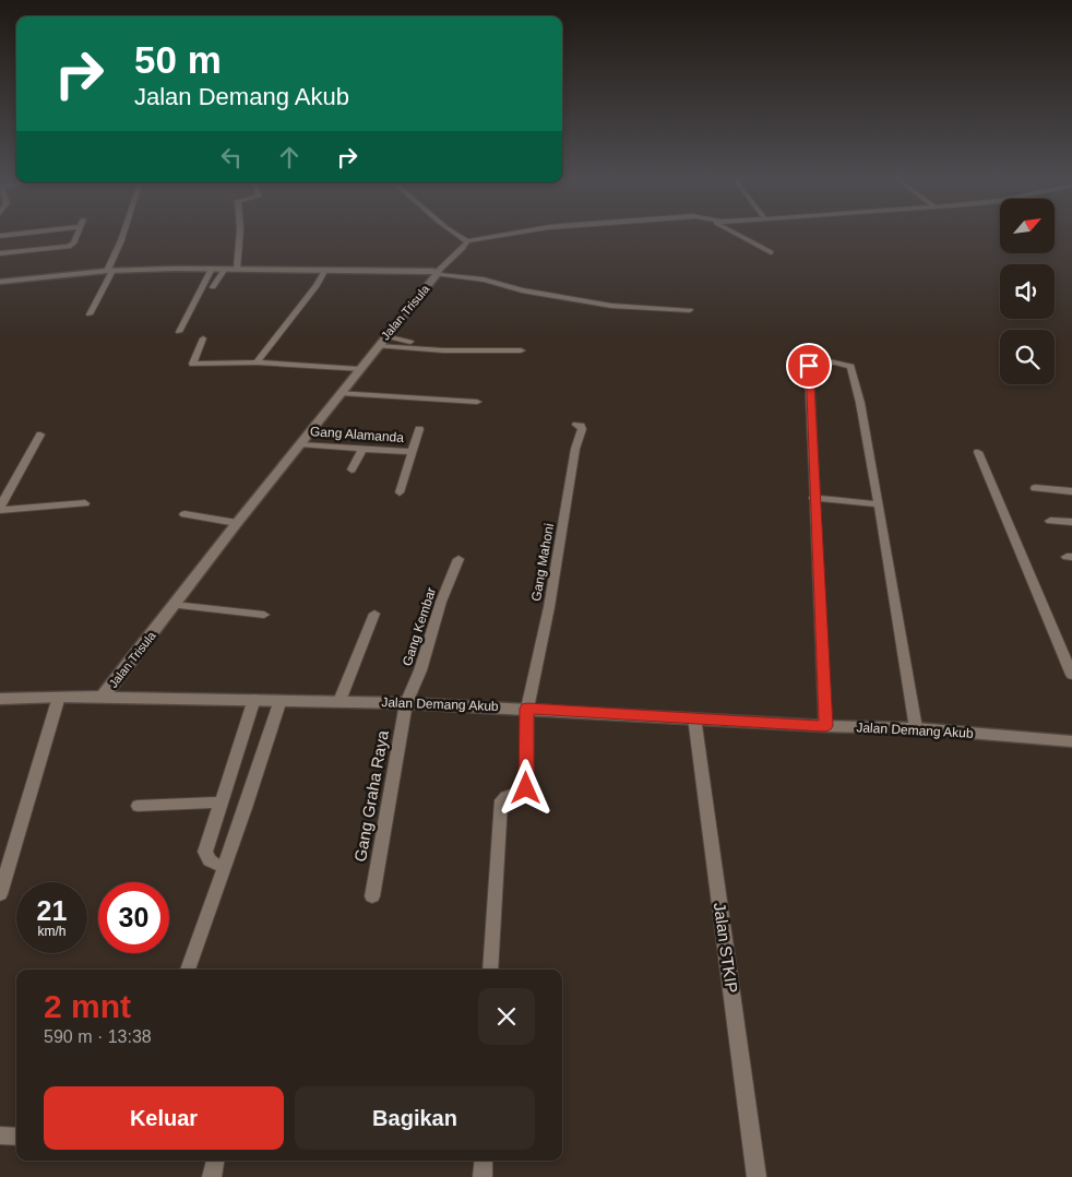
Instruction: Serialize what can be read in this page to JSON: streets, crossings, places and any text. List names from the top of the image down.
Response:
{
  "streets": {
    "street": [
      "Jalan Trisula",
      "Gang Alamanda",
      "Gang Mahoni",
      "Gang Kembar",
      "Jalan Demang Akub",
      "Gang Graha Raya",
      "Jalan STKIP"
    ]
  },
  "crossings": [
    ["Jalan Trisula", "Gang Alamanda"],
    ["Jalan Trisula", "Jalan Demang Akub"],
    ["Gang Mahoni", "Jalan Demang Akub"],
    ["Gang Kembar", "Jalan Demang Akub"],
    ["Gang Kembar", "Gang Graha Raya"],
    ["Jalan Demang Akub", "Gang Graha Raya"],
    ["Jalan Demang Akub", "Jalan STKIP"]
  ],
  "north": "top right",
  "page": {
    "turn": ["50 m", "Jalan Demang Akub"],
    "speed": "21 km/h",
    "limit": "30",
    "heading": ["2 mnt", "590 m · 13:38"],
    "buttons": ["Keluar", "Bagikan"]
  }
}
